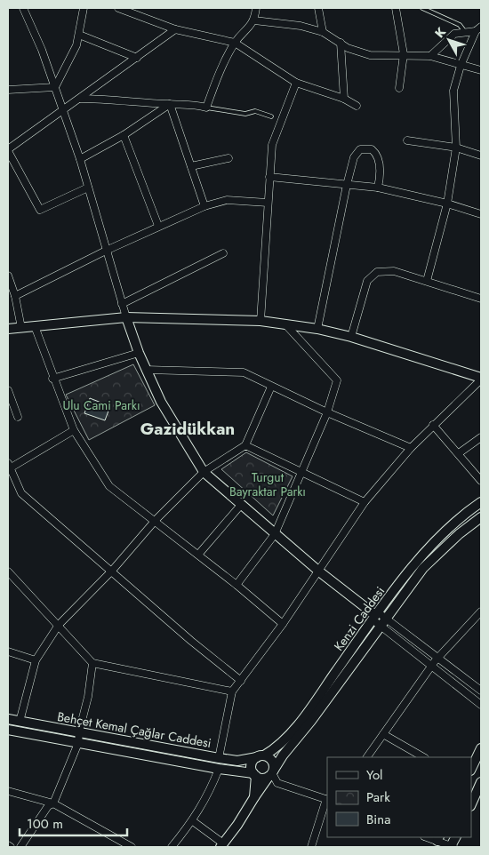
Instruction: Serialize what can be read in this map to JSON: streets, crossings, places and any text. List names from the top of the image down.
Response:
{
  "streets": {
    "main road": ["Kenzi Caddesi", "Behçet Kemal Çağlar Caddesi"]
  },
  "crossings": [
    ["Kenzi Caddesi", "Behçet Kemal Çağlar Caddesi"]
  ],
  "districts": ["Gazidükkan"],
  "parks": ["Ulu Cami Parkı", "Turgut Bayraktar Parkı"],
  "legend": ["Yol", "Park", "Bina"],
  "scale_bar": "100 m",
  "north": "top left"
}
